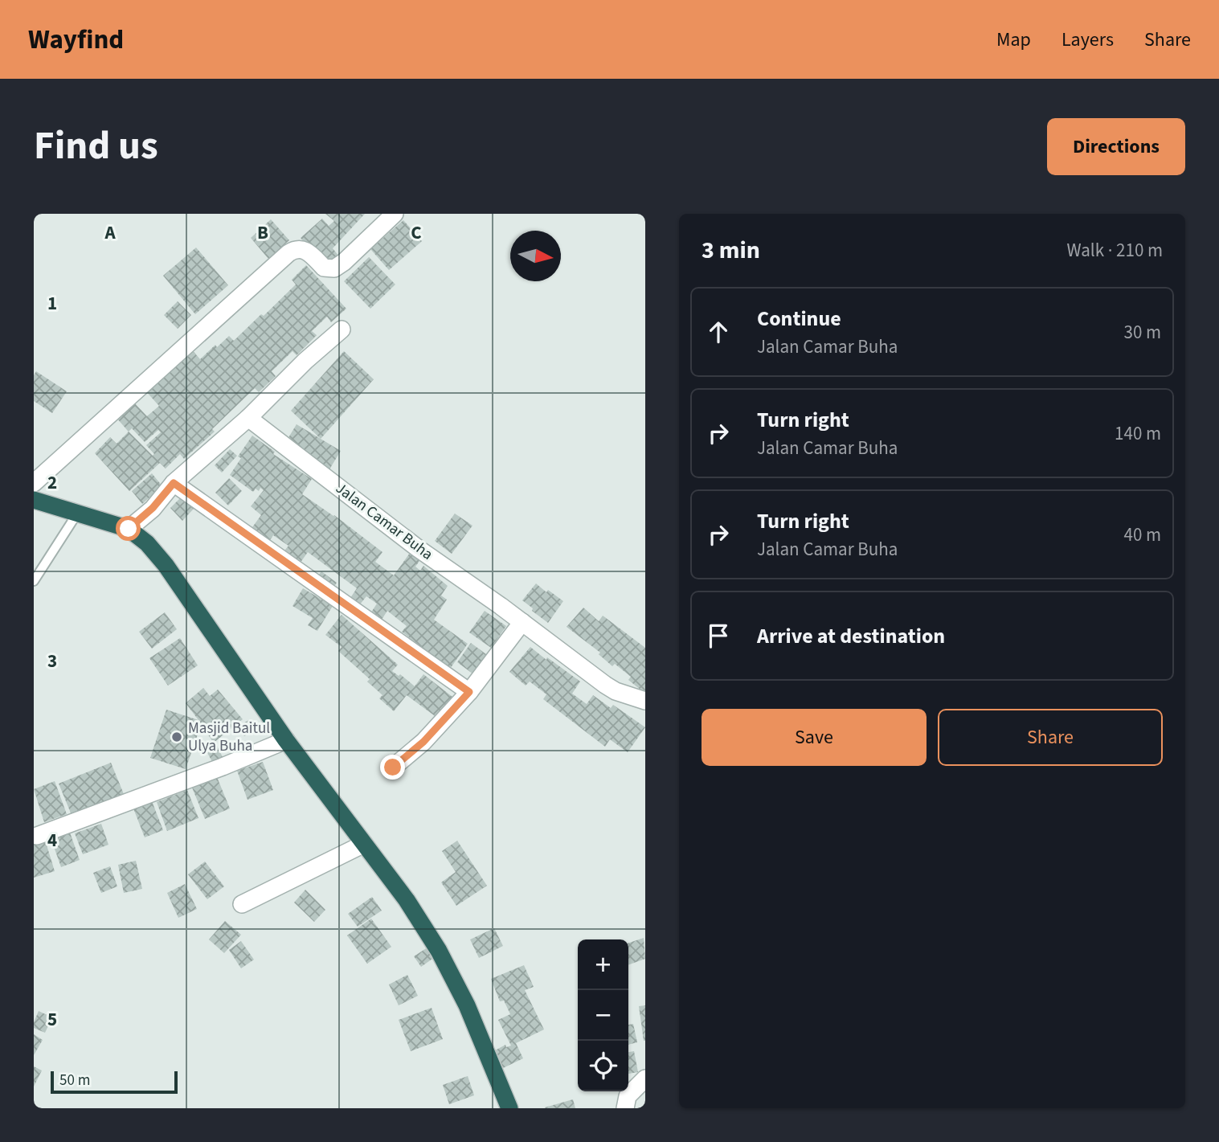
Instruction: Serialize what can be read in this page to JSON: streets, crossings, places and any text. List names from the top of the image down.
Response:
{
  "streets": {
    "street": ["Jalan Camar Buha"]
  },
  "places": ["Masjid Baitul Ulya Buha"],
  "scale_bar": "50 m",
  "north": "right",
  "page": {
    "header": "Wayfind",
    "nav": ["Map", "Layers", "Share"],
    "title": "Find us",
    "buttons": [
      "Directions",
      ["Save", "Share"]
    ],
    "heading": ["3 min", "Walk · 210 m"],
    "list": [
      ["Continue", "Jalan Camar Buha", "30 m"],
      ["Turn right", "Jalan Camar Buha", "140 m"],
      ["Turn right", "Jalan Camar Buha", "40 m"],
      "Arrive at destination"
    ],
    "map_buttons": ["+", "−"],
    "scale": "50 m"
  },
  "grid": {
    "columns": ["A", "B", "C"],
    "rows": [
      "1",
      "2",
      "3",
      "4",
      "5"
    ]
  }
}
